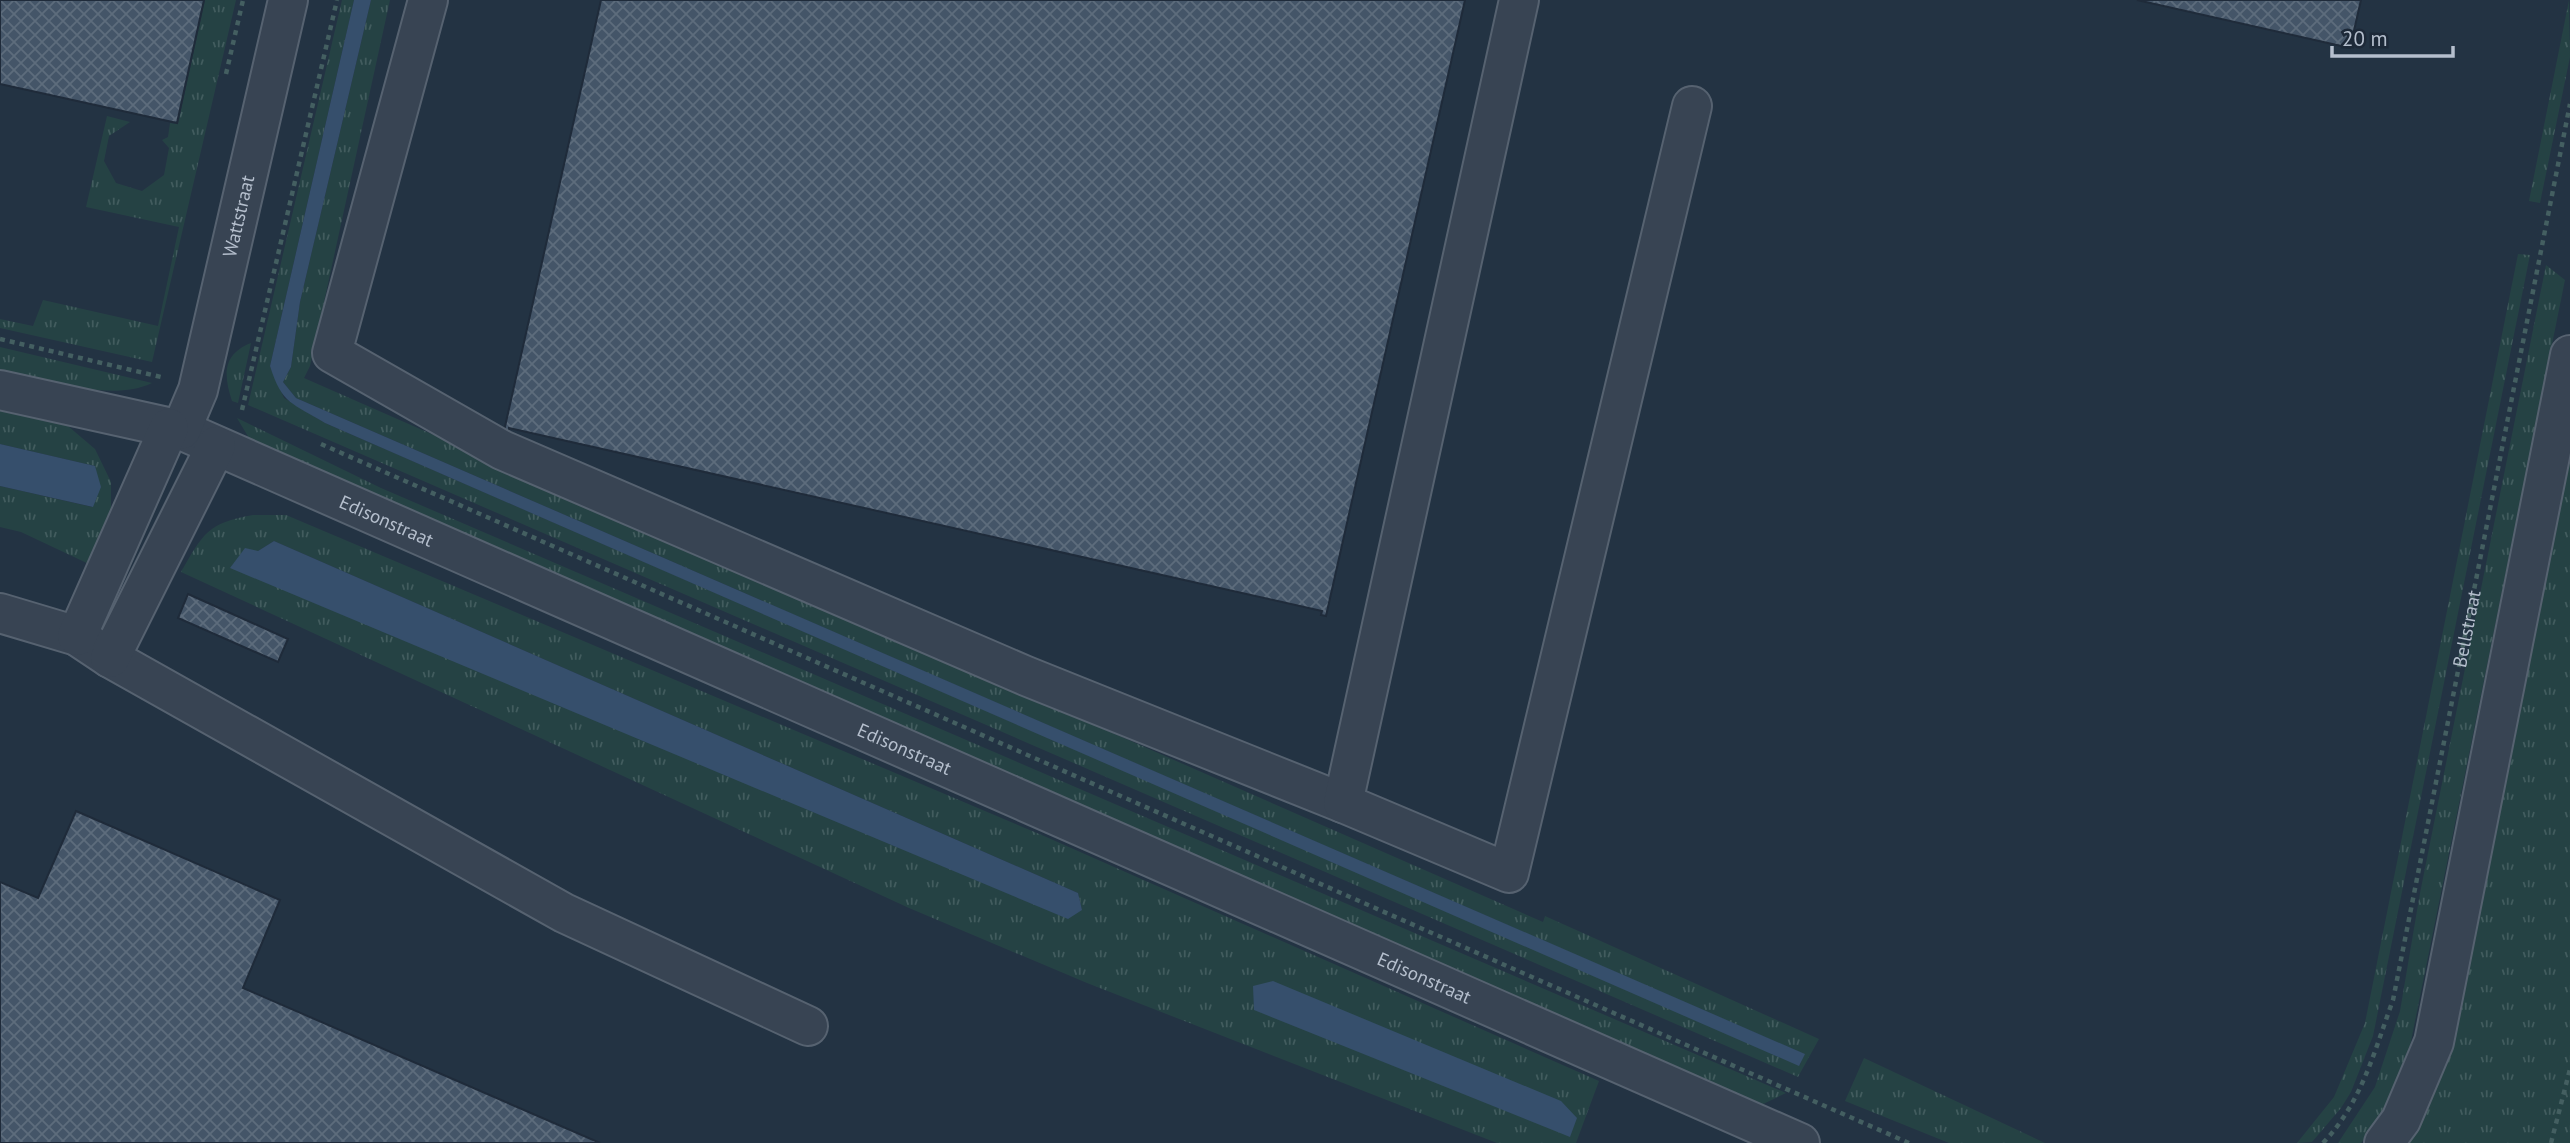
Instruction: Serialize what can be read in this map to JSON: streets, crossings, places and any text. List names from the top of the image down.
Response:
{
  "streets": {
    "street": ["Wattstraat", "Edisonstraat"],
    "path": ["Bellstraat"]
  },
  "crossings": [
    ["Wattstraat", "Edisonstraat"]
  ],
  "scale_bar": "20 m"
}
